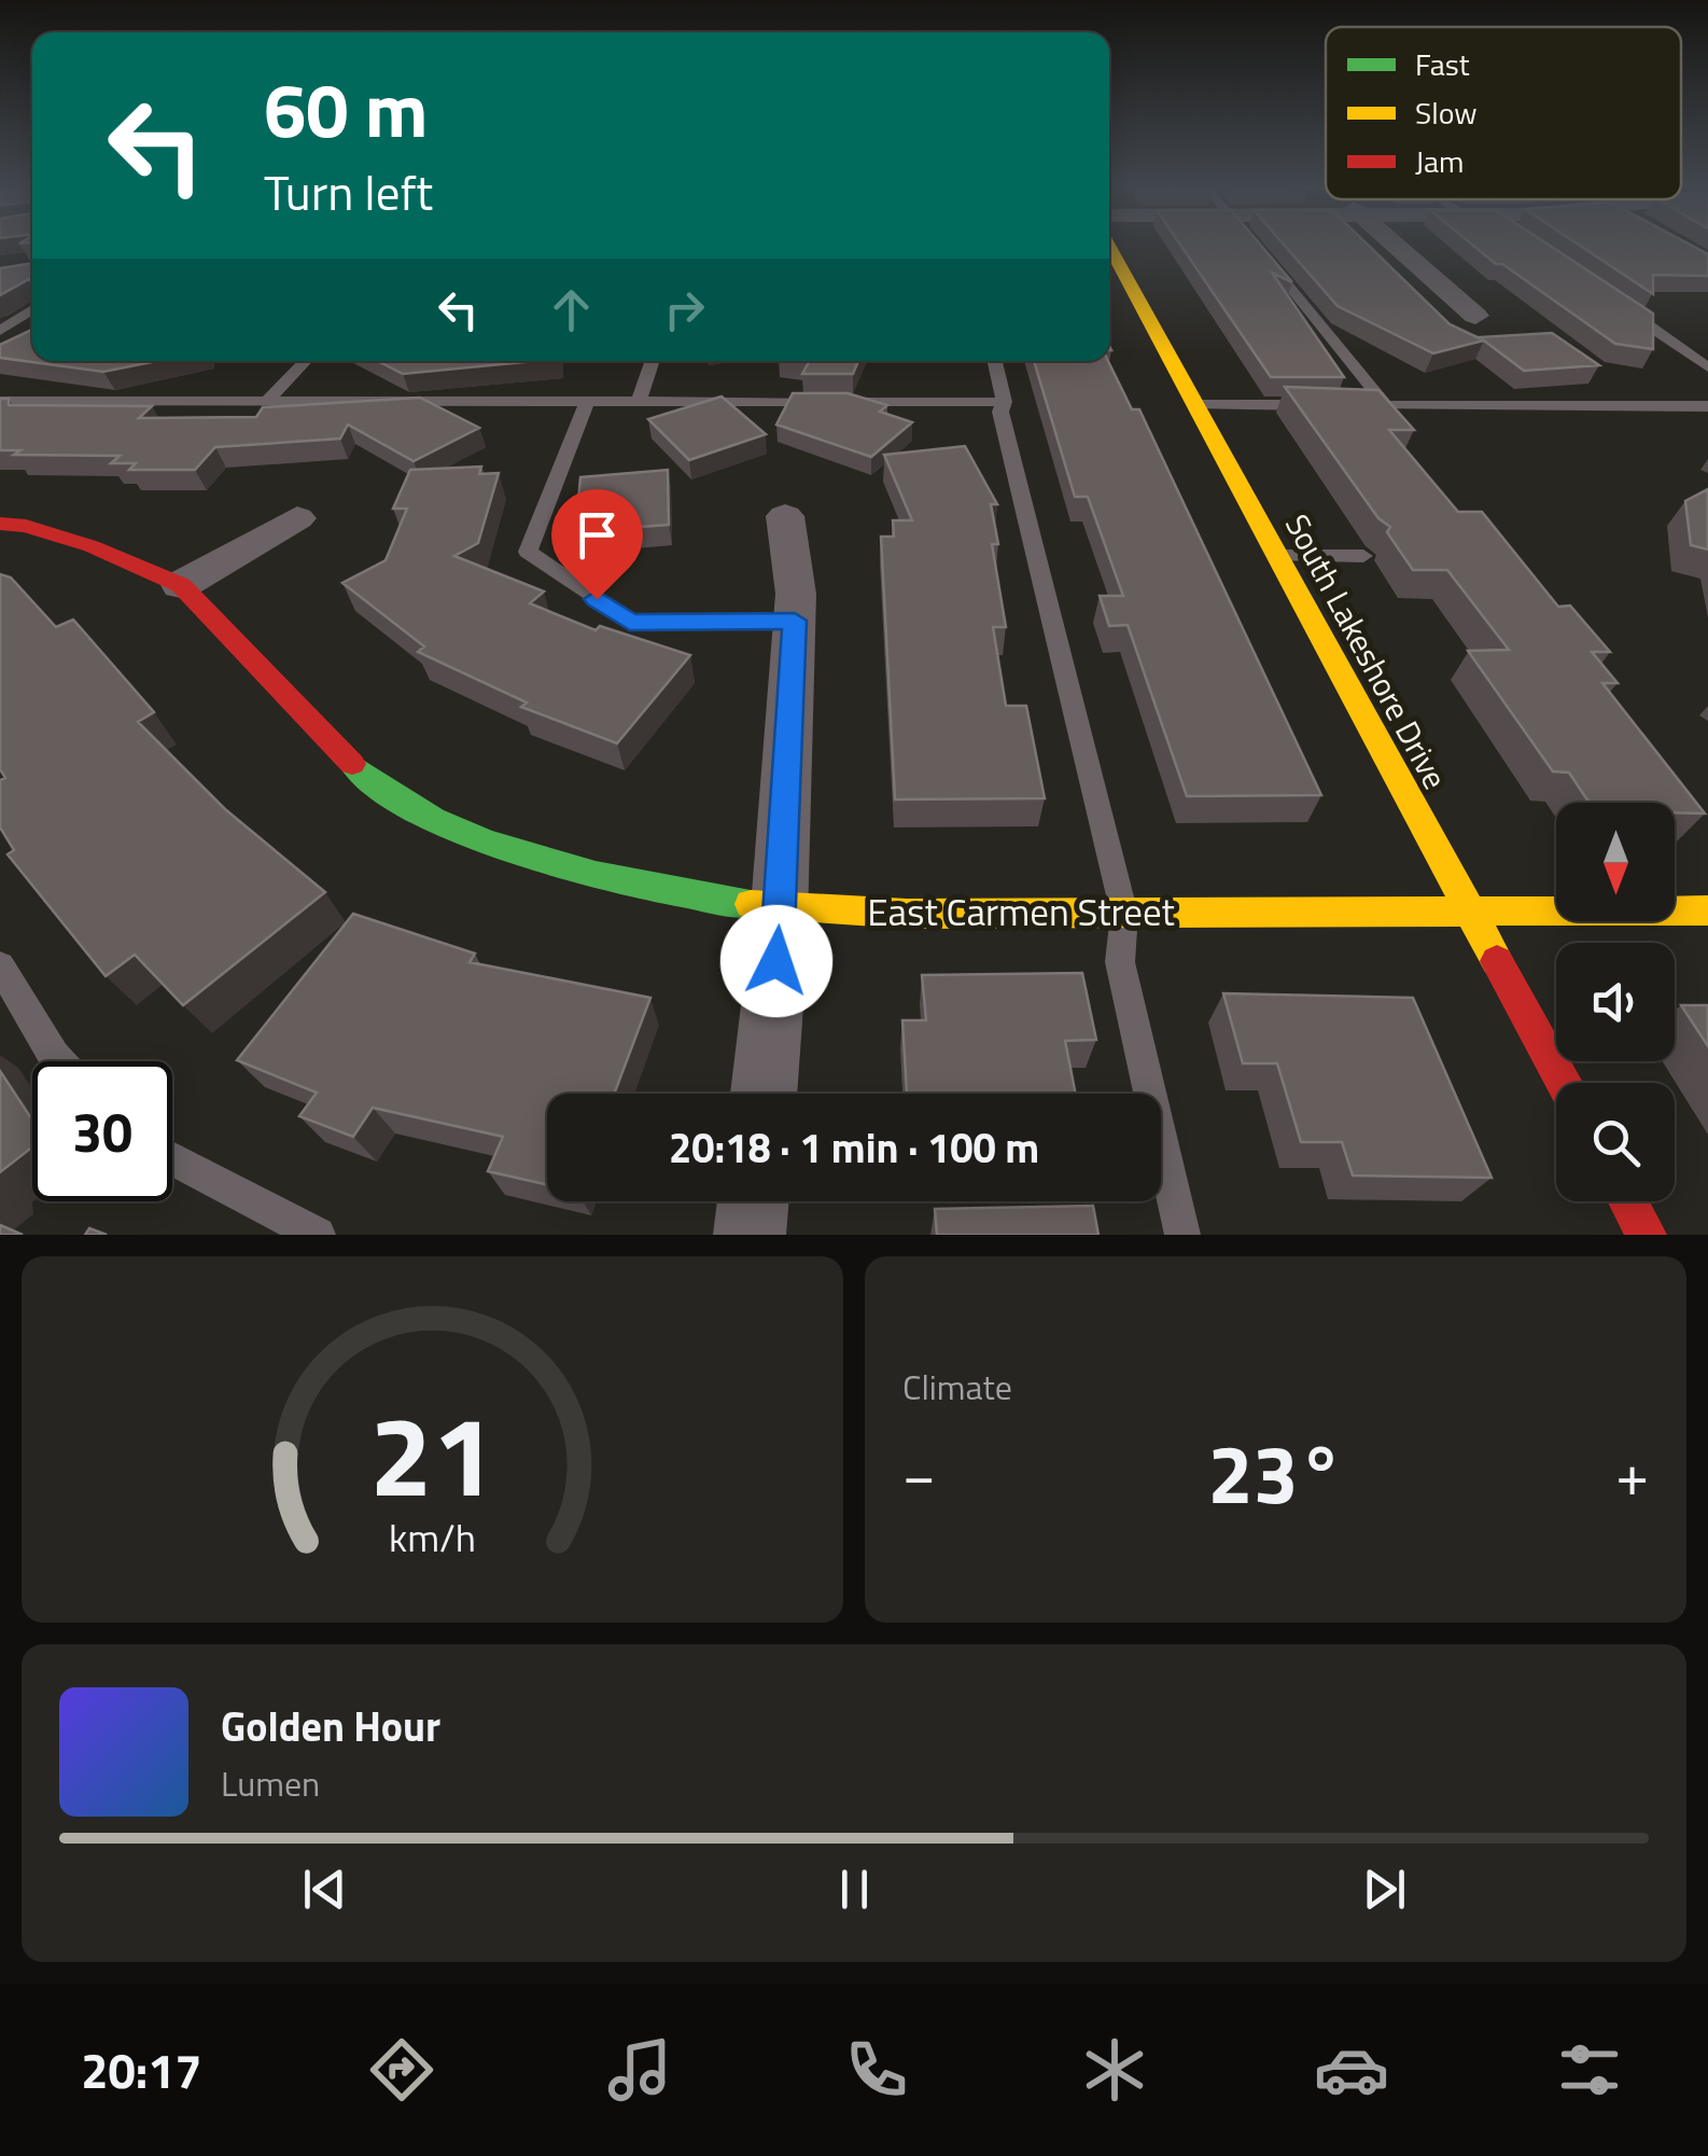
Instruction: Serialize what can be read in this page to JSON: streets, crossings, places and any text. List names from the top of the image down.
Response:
{
  "streets": {
    "street": ["South Lakeshore Drive", "East Carmen Street"]
  },
  "crossings": [
    ["South Lakeshore Drive", "East Carmen Street"]
  ],
  "legend": ["Fast", "Slow", "Jam"],
  "north": "bottom",
  "page": {
    "turn": ["60 m", "Turn left"],
    "limit": "30",
    "trip": "20:18 · 1 min · 100 m",
    "tile": "Climate",
    "heat": ["−", "23°", "+"],
    "song": ["Golden Hour", "Lumen"],
    "tabs": "20:17",
    "gauge": ["21", "km/h"]
  }
}
